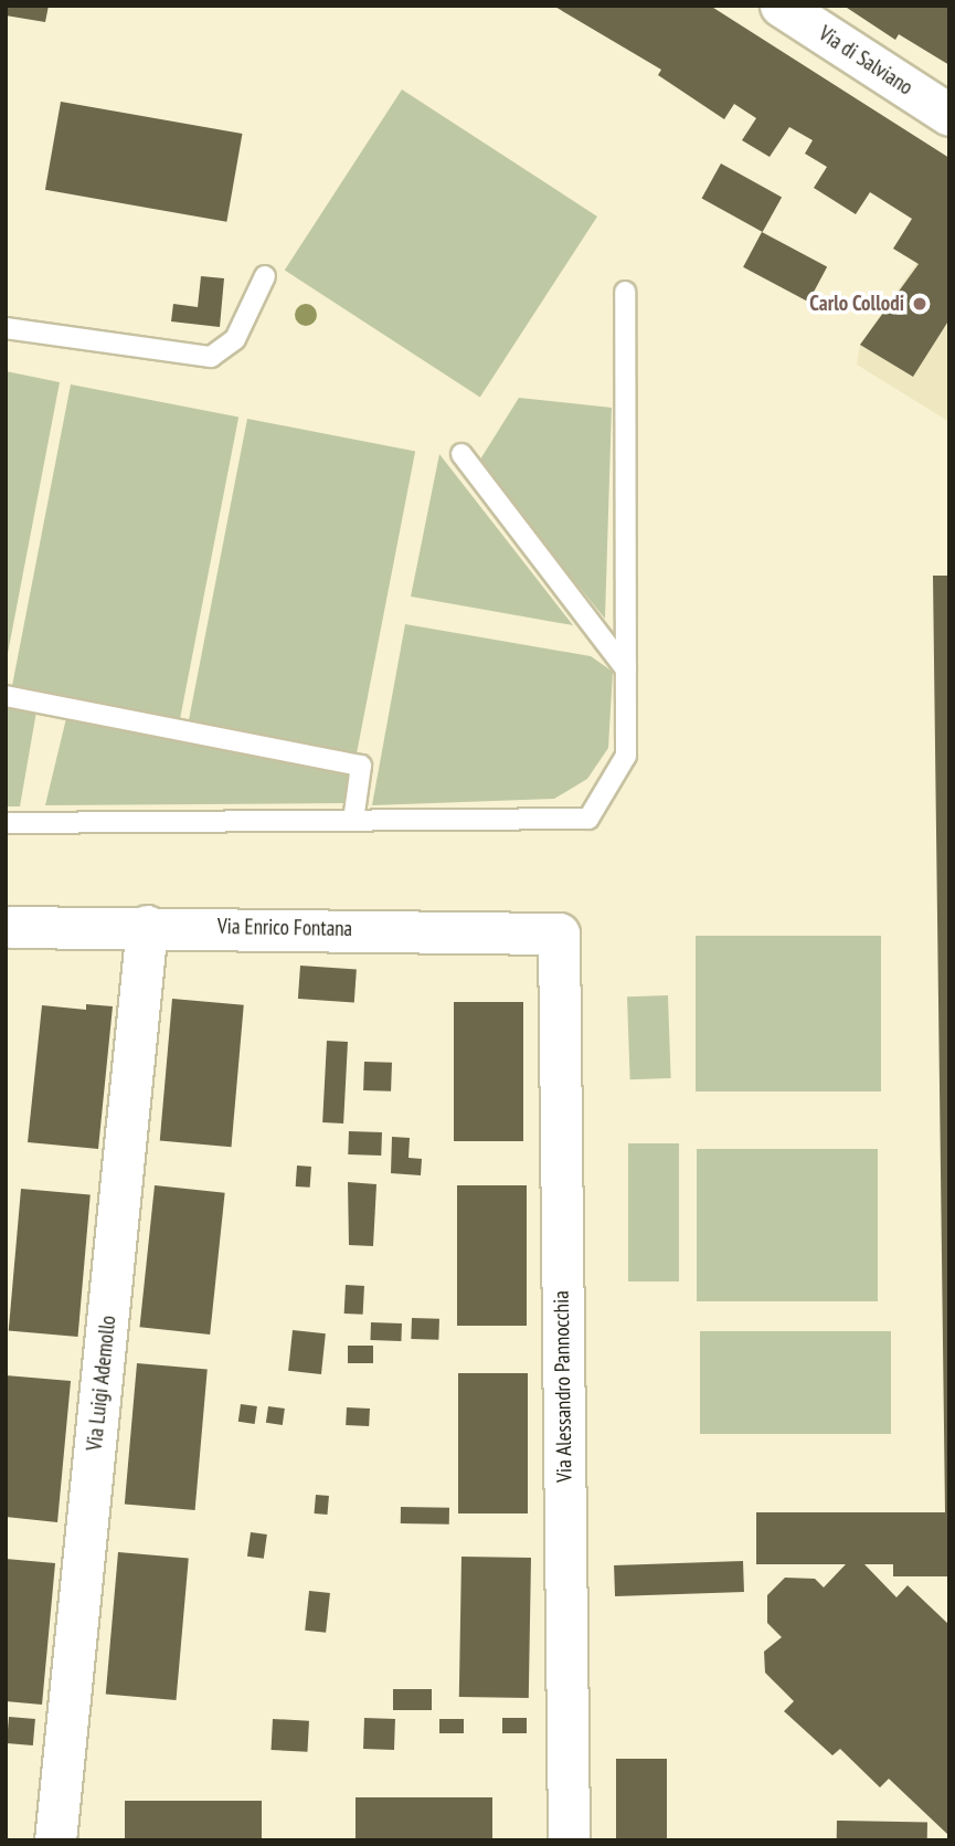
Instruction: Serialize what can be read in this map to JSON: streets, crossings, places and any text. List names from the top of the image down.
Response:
{
  "streets": {
    "street": [
      "Via di Salviano",
      "Via Enrico Fontana",
      "Via Luigi Ademollo",
      "Via Alessandro Pannocchia"
    ]
  },
  "crossings": [
    ["Via Enrico Fontana", "Via Luigi Ademollo"],
    ["Via Enrico Fontana", "Via Alessandro Pannocchia"]
  ],
  "places": ["Carlo Collodi"]
}
